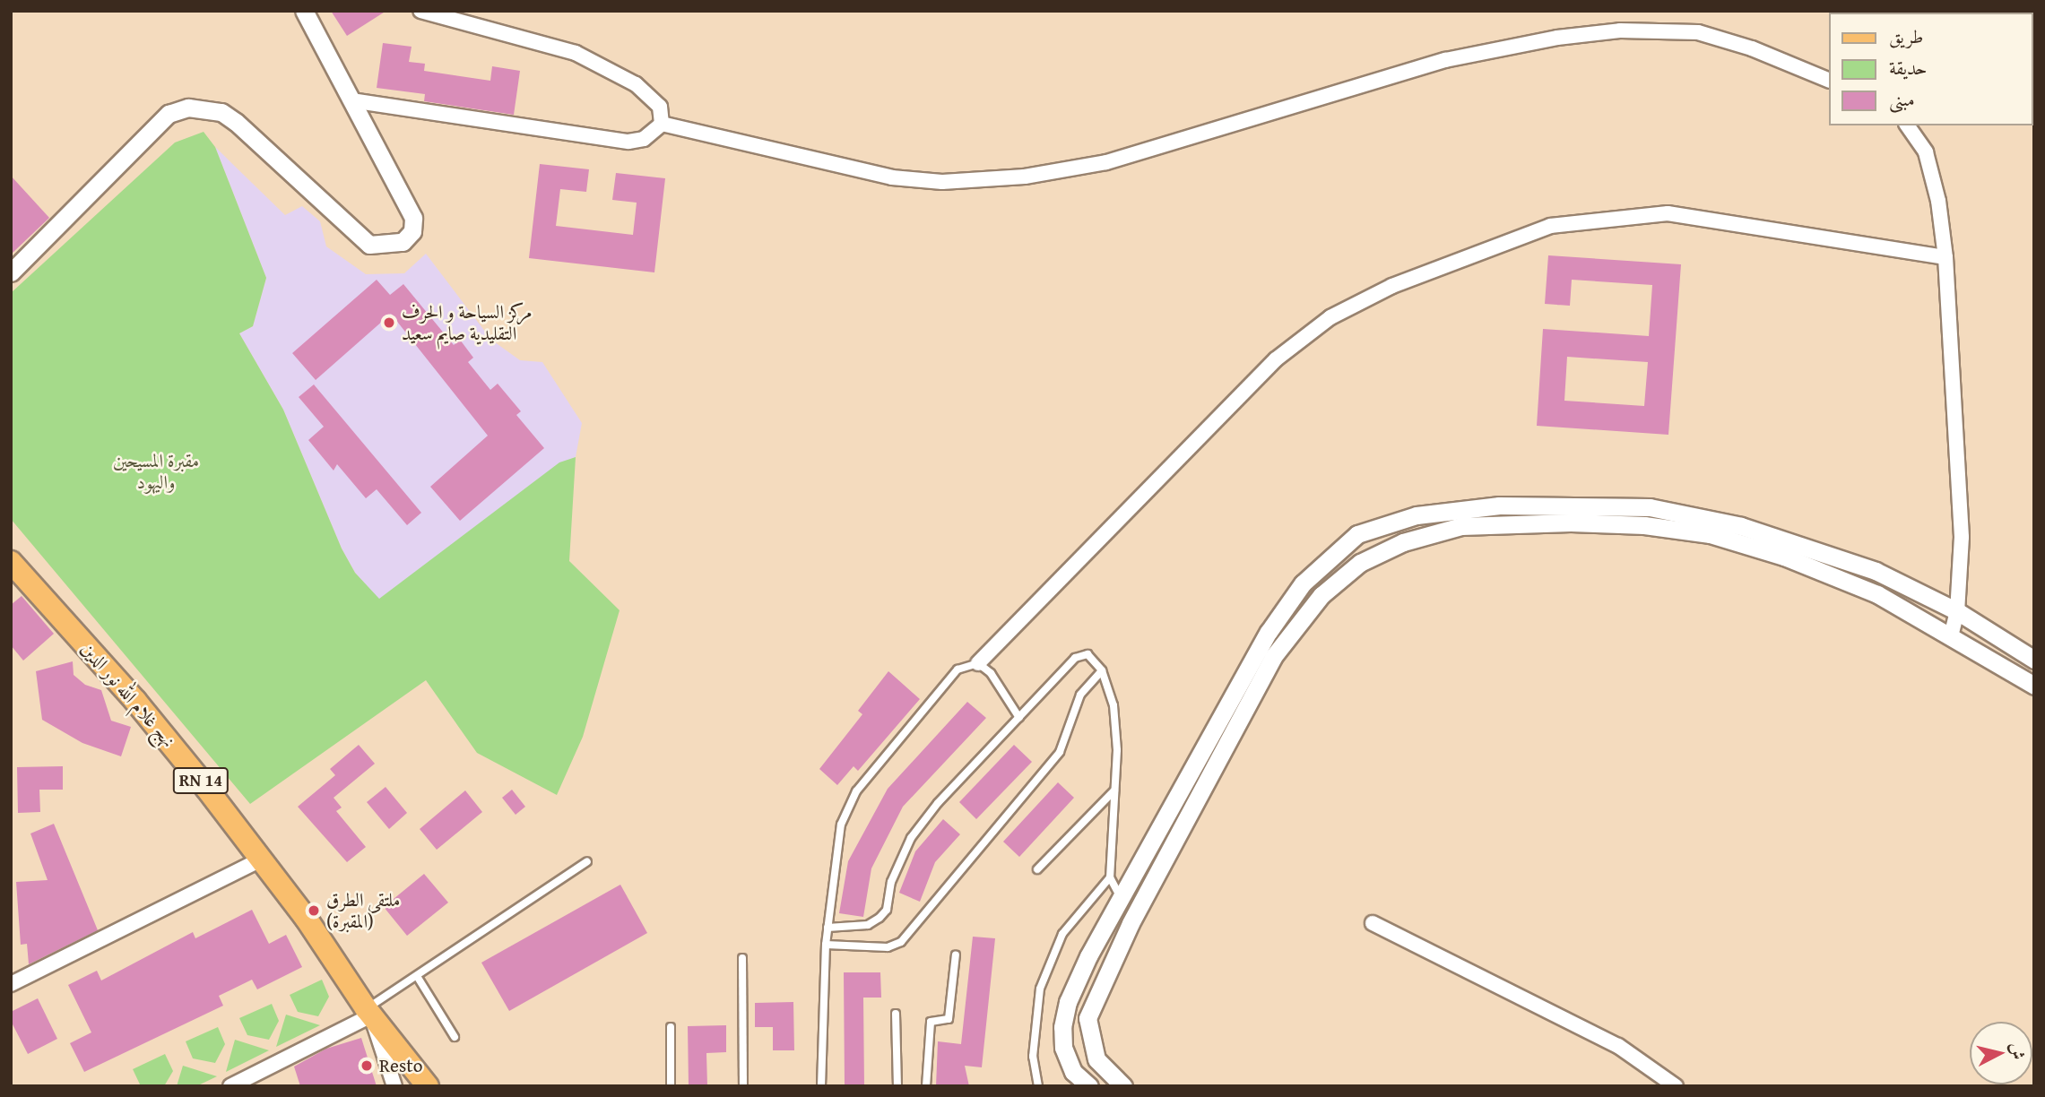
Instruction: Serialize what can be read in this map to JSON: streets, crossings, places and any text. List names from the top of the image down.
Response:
{
  "streets": {
    "main road": ["نهج غلام الله نور الدين", "RN 14"]
  },
  "crossings": [
    ["نهج غلام الله نور الدين", "RN 14"]
  ],
  "parks": ["مقبرة المسيحين واليهود"],
  "places": ["مركز السياحة و الحرف التقليدية صايم سعيد", "ملتقى الطرق (المقبرة)", "Resto"],
  "legend": ["طريق", "حديقة", "مبنى"],
  "north": "right"
}
